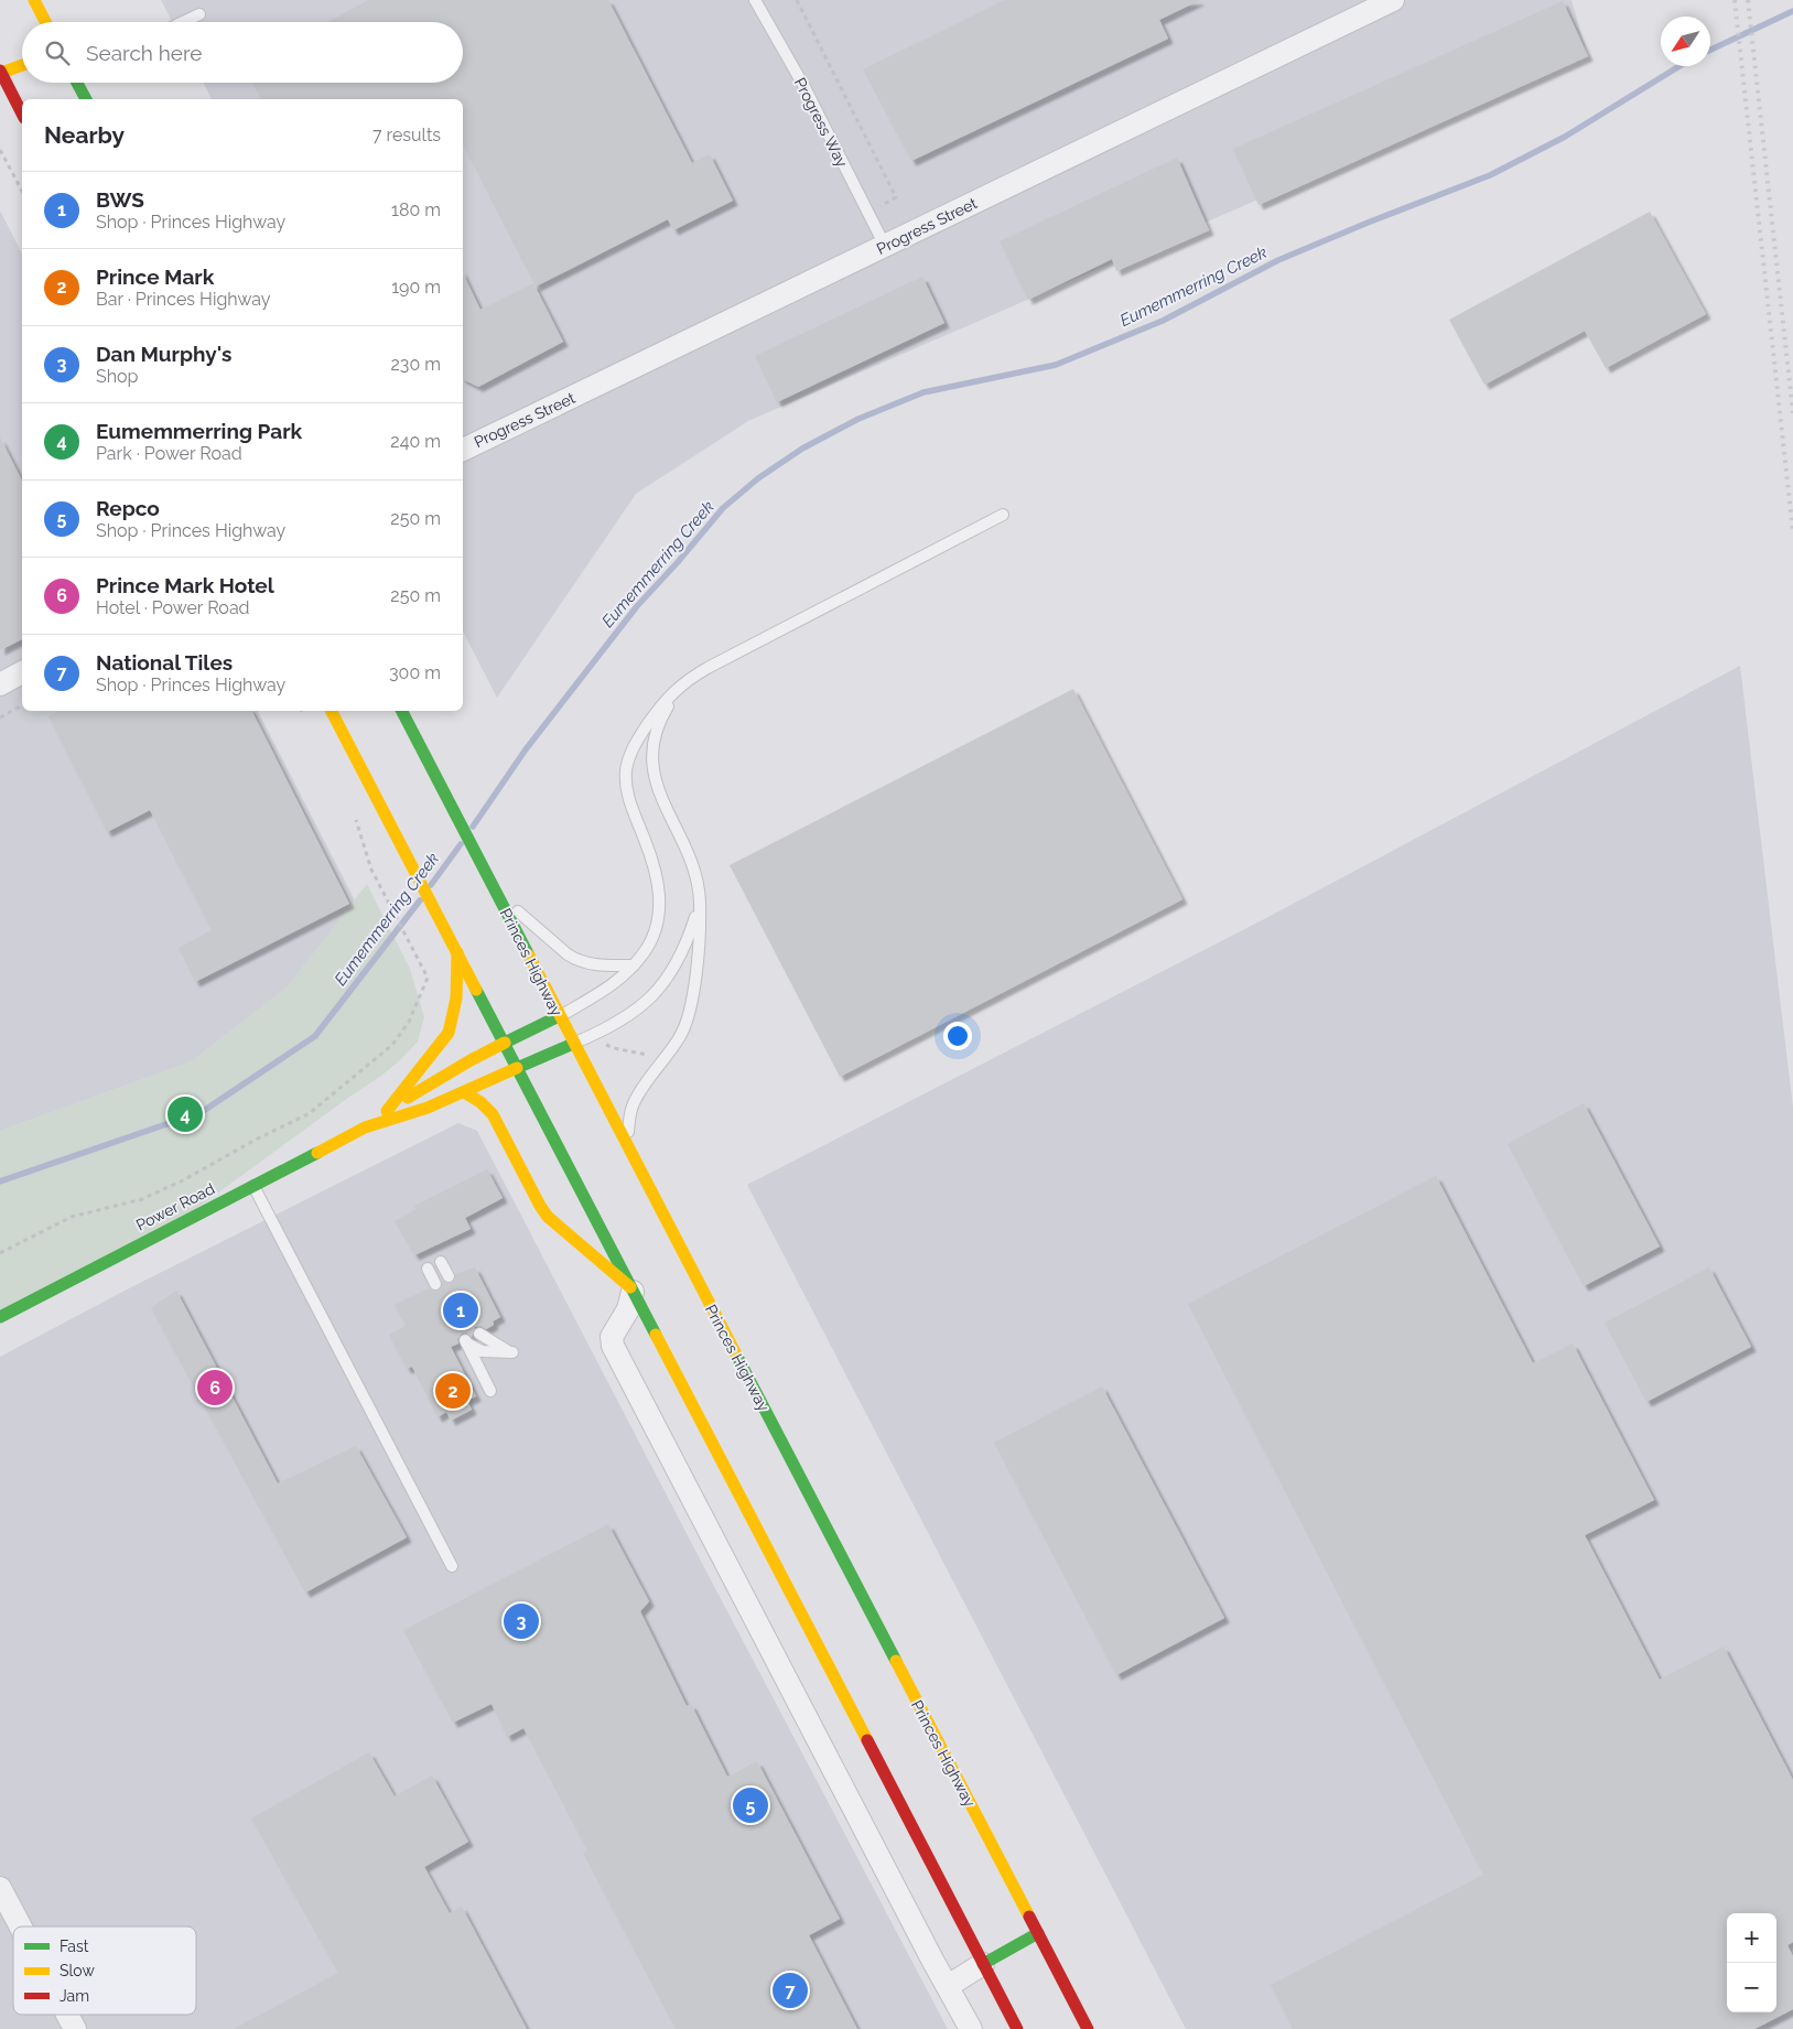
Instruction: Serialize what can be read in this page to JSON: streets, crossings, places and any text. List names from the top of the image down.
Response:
{
  "streets": {
    "main road": ["Princes Highway", "Power Road"],
    "street": ["Progress Street"],
    "lane": ["Progress Way"]
  },
  "crossings": [
    ["Progress Way", "Progress Street"],
    ["Princes Highway", "Power Road"]
  ],
  "water": ["Eumemmerring Creek"],
  "legend": ["Fast", "Slow", "Jam"],
  "north": "bottom left",
  "page": {
    "search": "Search here",
    "heading": ["Nearby", "7 results"],
    "list": [
      {
        "mark": "1",
        "name": "BWS",
        "note": "Shop · Princes Highway",
        "value": "180 m"
      },
      {
        "mark": "2",
        "name": "Prince Mark",
        "note": "Bar · Princes Highway",
        "value": "190 m"
      },
      {
        "mark": "3",
        "name": "Dan Murphy's",
        "note": "Shop",
        "value": "230 m"
      },
      {
        "mark": "4",
        "name": "Eumemmerring Park",
        "note": "Park · Power Road",
        "value": "240 m"
      },
      {
        "mark": "5",
        "name": "Repco",
        "note": "Shop · Princes Highway",
        "value": "250 m"
      },
      {
        "mark": "6",
        "name": "Prince Mark Hotel",
        "note": "Hotel · Power Road",
        "value": "250 m"
      },
      {
        "mark": "7",
        "name": "National Tiles",
        "note": "Shop · Princes Highway",
        "value": "300 m"
      }
    ],
    "pins": [
      "4",
      "1",
      "6",
      "2",
      "3",
      "5",
      "7"
    ],
    "map_buttons": ["+", "−"]
  }
}
